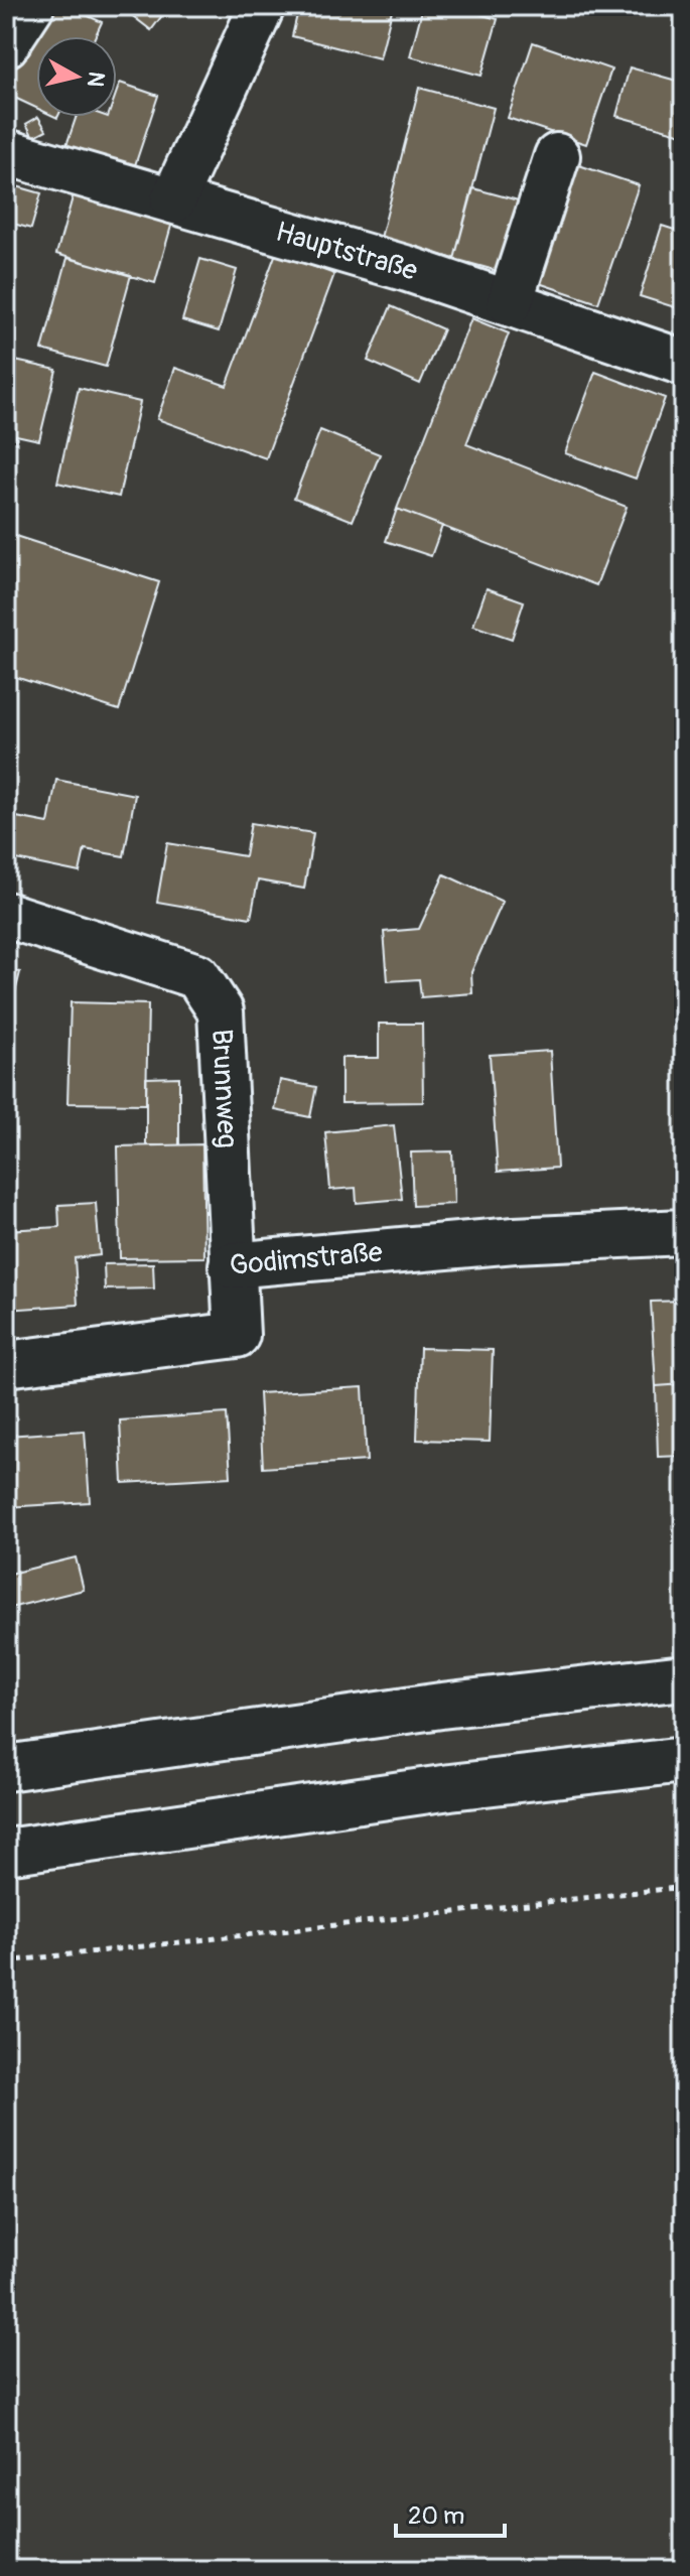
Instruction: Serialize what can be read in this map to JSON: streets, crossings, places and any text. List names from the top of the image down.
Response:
{
  "streets": {
    "main road": ["Hauptstraße", "Brunnweg", "Godimstraße"]
  },
  "crossings": [
    ["Brunnweg", "Godimstraße"]
  ],
  "scale_bar": "20 m",
  "north": "right"
}
